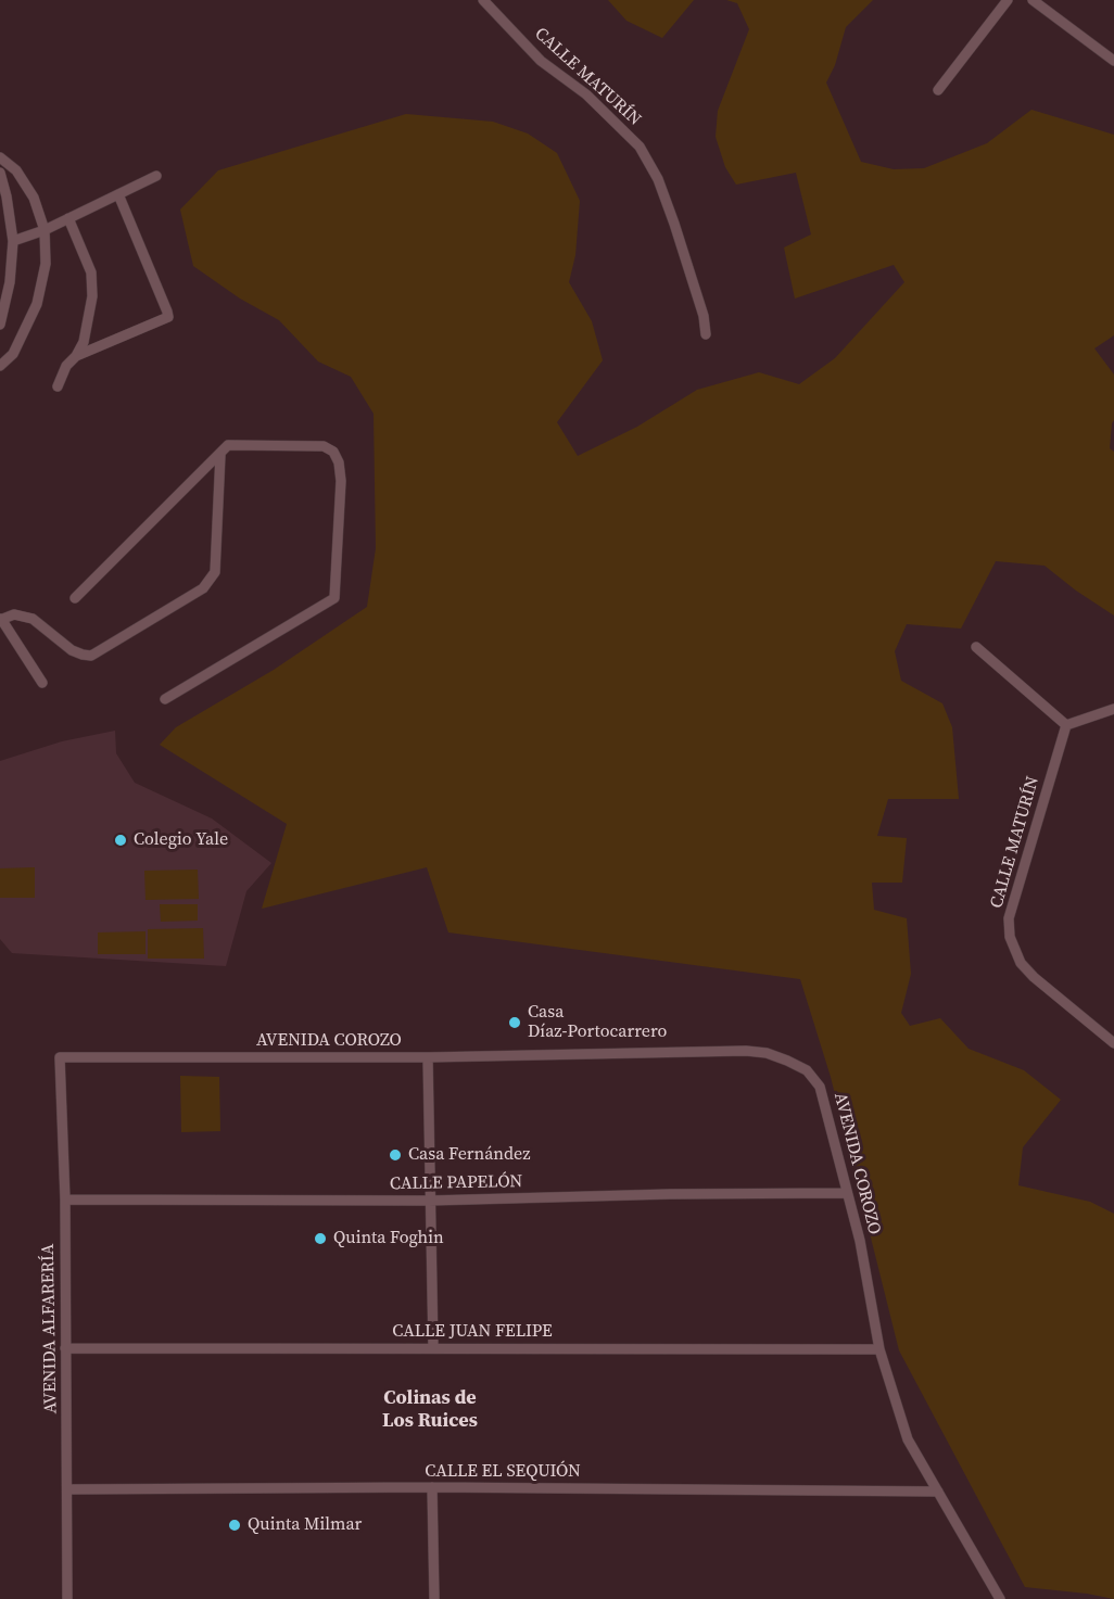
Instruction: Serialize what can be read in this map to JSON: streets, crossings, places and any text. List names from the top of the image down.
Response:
{
  "streets": {
    "street": [
      "CALLE MATURÍN",
      "AVENIDA COROZO",
      "CALLE PAPELÓN",
      "AVENIDA ALFARERÍA",
      "CALLE JUAN FELIPE",
      "CALLE EL SEQUIÓN"
    ]
  },
  "crossings": [
    ["AVENIDA COROZO", "CALLE PAPELÓN"],
    ["AVENIDA COROZO", "AVENIDA ALFARERÍA"],
    ["AVENIDA COROZO", "CALLE JUAN FELIPE"],
    ["AVENIDA COROZO", "CALLE EL SEQUIÓN"],
    ["CALLE PAPELÓN", "AVENIDA ALFARERÍA"],
    ["AVENIDA ALFARERÍA", "CALLE JUAN FELIPE"],
    ["AVENIDA ALFARERÍA", "CALLE EL SEQUIÓN"]
  ],
  "districts": ["Colinas de Los Ruices"],
  "places": [
    "Colegio Yale",
    "Casa Díaz-Portocarrero",
    "Casa Fernández",
    "Quinta Foghin",
    "Quinta Milmar"
  ]
}
